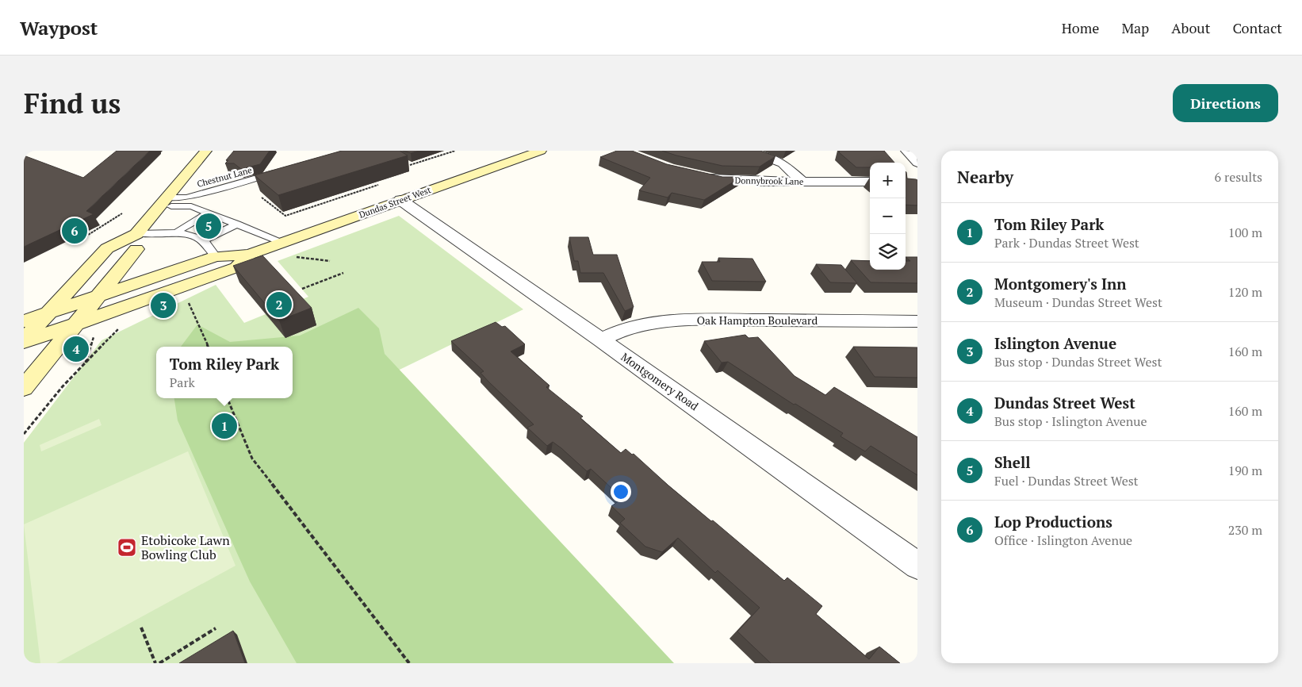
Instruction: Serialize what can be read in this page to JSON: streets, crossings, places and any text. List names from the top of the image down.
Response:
{
  "streets": {
    "main road": ["Dundas Street West"],
    "street": ["Donnybrook Lane", "Oak Hampton Boulevard", "Montgomery Road"],
    "lane": ["Chestnut Lane"]
  },
  "crossings": [
    ["Dundas Street West", "Montgomery Road"],
    ["Oak Hampton Boulevard", "Montgomery Road"]
  ],
  "places": {
    "sports": ["Etobicoke Lawn Bowling Club"]
  },
  "page": {
    "header": "Waypost",
    "nav": [
      "Home",
      "Map",
      "About",
      "Contact"
    ],
    "buttons": "Directions",
    "title": "Find us",
    "heading": ["Nearby", "6 results"],
    "map_buttons": ["+", "−"],
    "list": [
      {
        "mark": "1",
        "name": "Tom Riley Park",
        "note": "Park · Dundas Street West",
        "value": "100 m"
      },
      {
        "mark": "2",
        "name": "Montgomery's Inn",
        "note": "Museum · Dundas Street West",
        "value": "120 m"
      },
      {
        "mark": "3",
        "name": "Islington Avenue",
        "note": "Bus stop · Dundas Street West",
        "value": "160 m"
      },
      {
        "mark": "4",
        "name": "Dundas Street West",
        "note": "Bus stop · Islington Avenue",
        "value": "160 m"
      },
      {
        "mark": "5",
        "name": "Shell",
        "note": "Fuel · Dundas Street West",
        "value": "190 m"
      },
      {
        "mark": "6",
        "name": "Lop Productions",
        "note": "Office · Islington Avenue",
        "value": "230 m"
      }
    ],
    "pins": [
      "5",
      "6",
      "2",
      "3",
      "4",
      "1"
    ],
    "popup": ["Tom Riley Park", "Park"]
  }
}
